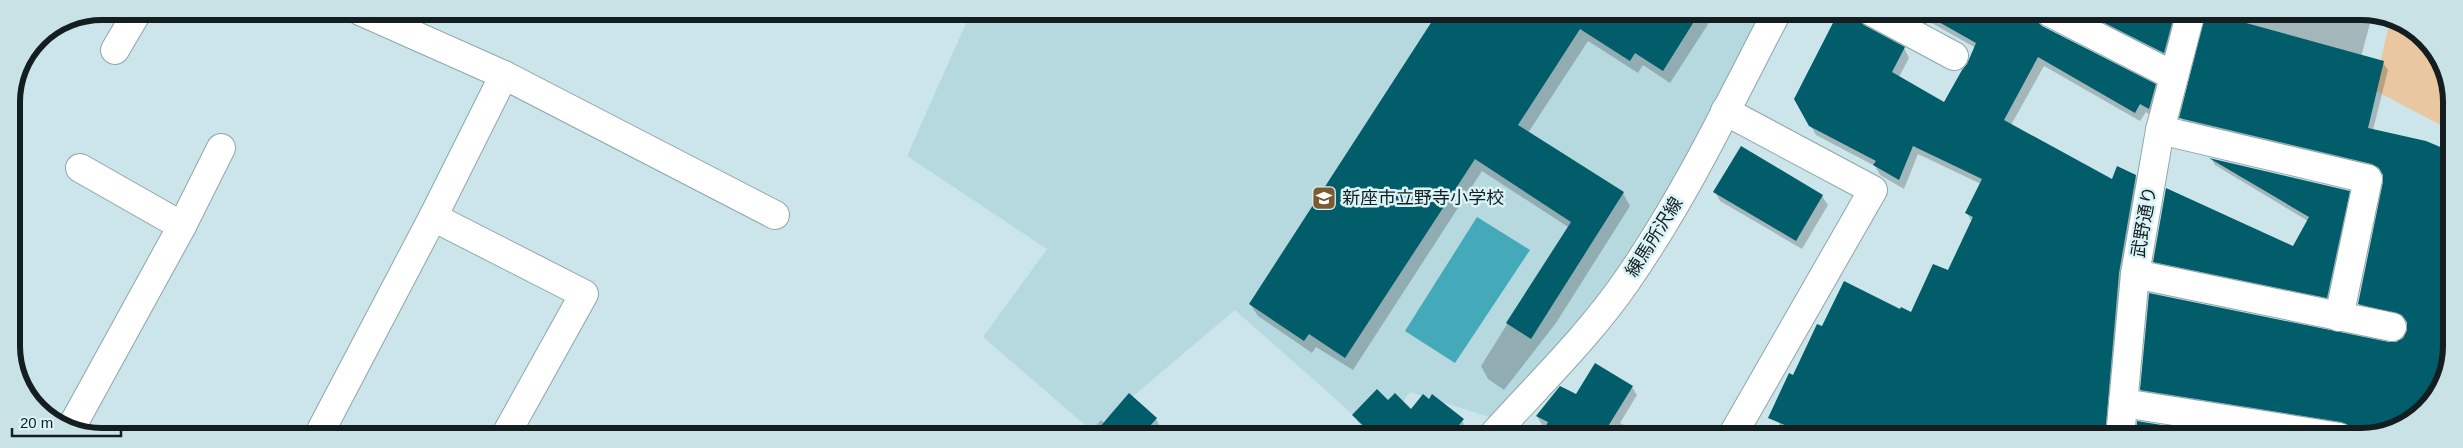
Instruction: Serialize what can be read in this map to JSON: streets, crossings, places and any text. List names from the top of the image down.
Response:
{
  "streets": {
    "street": ["武野通り", "練馬所沢線"]
  },
  "places": {
    "school or university": ["新座市立野寺小学校"]
  },
  "scale_bar": "20 m"
}
